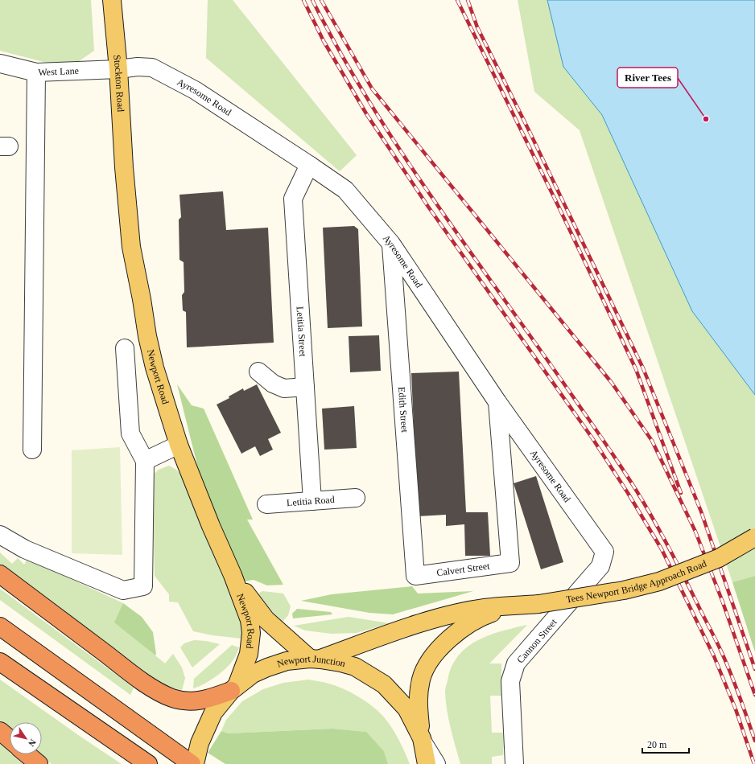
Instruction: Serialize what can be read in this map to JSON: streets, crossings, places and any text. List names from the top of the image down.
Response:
{
  "streets": {
    "main road": [
      "Stockton Road",
      "Newport Road",
      "Tees Newport Bridge Approach Road",
      "Newport Junction"
    ],
    "street": [
      "West Lane",
      "Ayresome Road",
      "Letitia Street",
      "Edith Street",
      "Letitia Road",
      "Calvert Street",
      "Cannon Street"
    ]
  },
  "crossings": [
    ["West Lane", "Stockton Road"],
    ["West Lane", "Ayresome Road"],
    ["Stockton Road", "Ayresome Road"],
    ["Stockton Road", "Newport Road"],
    ["Ayresome Road", "Letitia Street"],
    ["Ayresome Road", "Edith Street"],
    ["Ayresome Road", "Calvert Street"],
    ["Ayresome Road", "Cannon Street"],
    ["Letitia Street", "Letitia Road"],
    ["Newport Road", "Tees Newport Bridge Approach Road"],
    ["Newport Road", "Newport Junction"],
    ["Edith Street", "Calvert Street"],
    ["Tees Newport Bridge Approach Road", "Newport Junction"]
  ],
  "places": ["River Tees"],
  "scale_bar": "20 m",
  "north": "bottom right"
}
